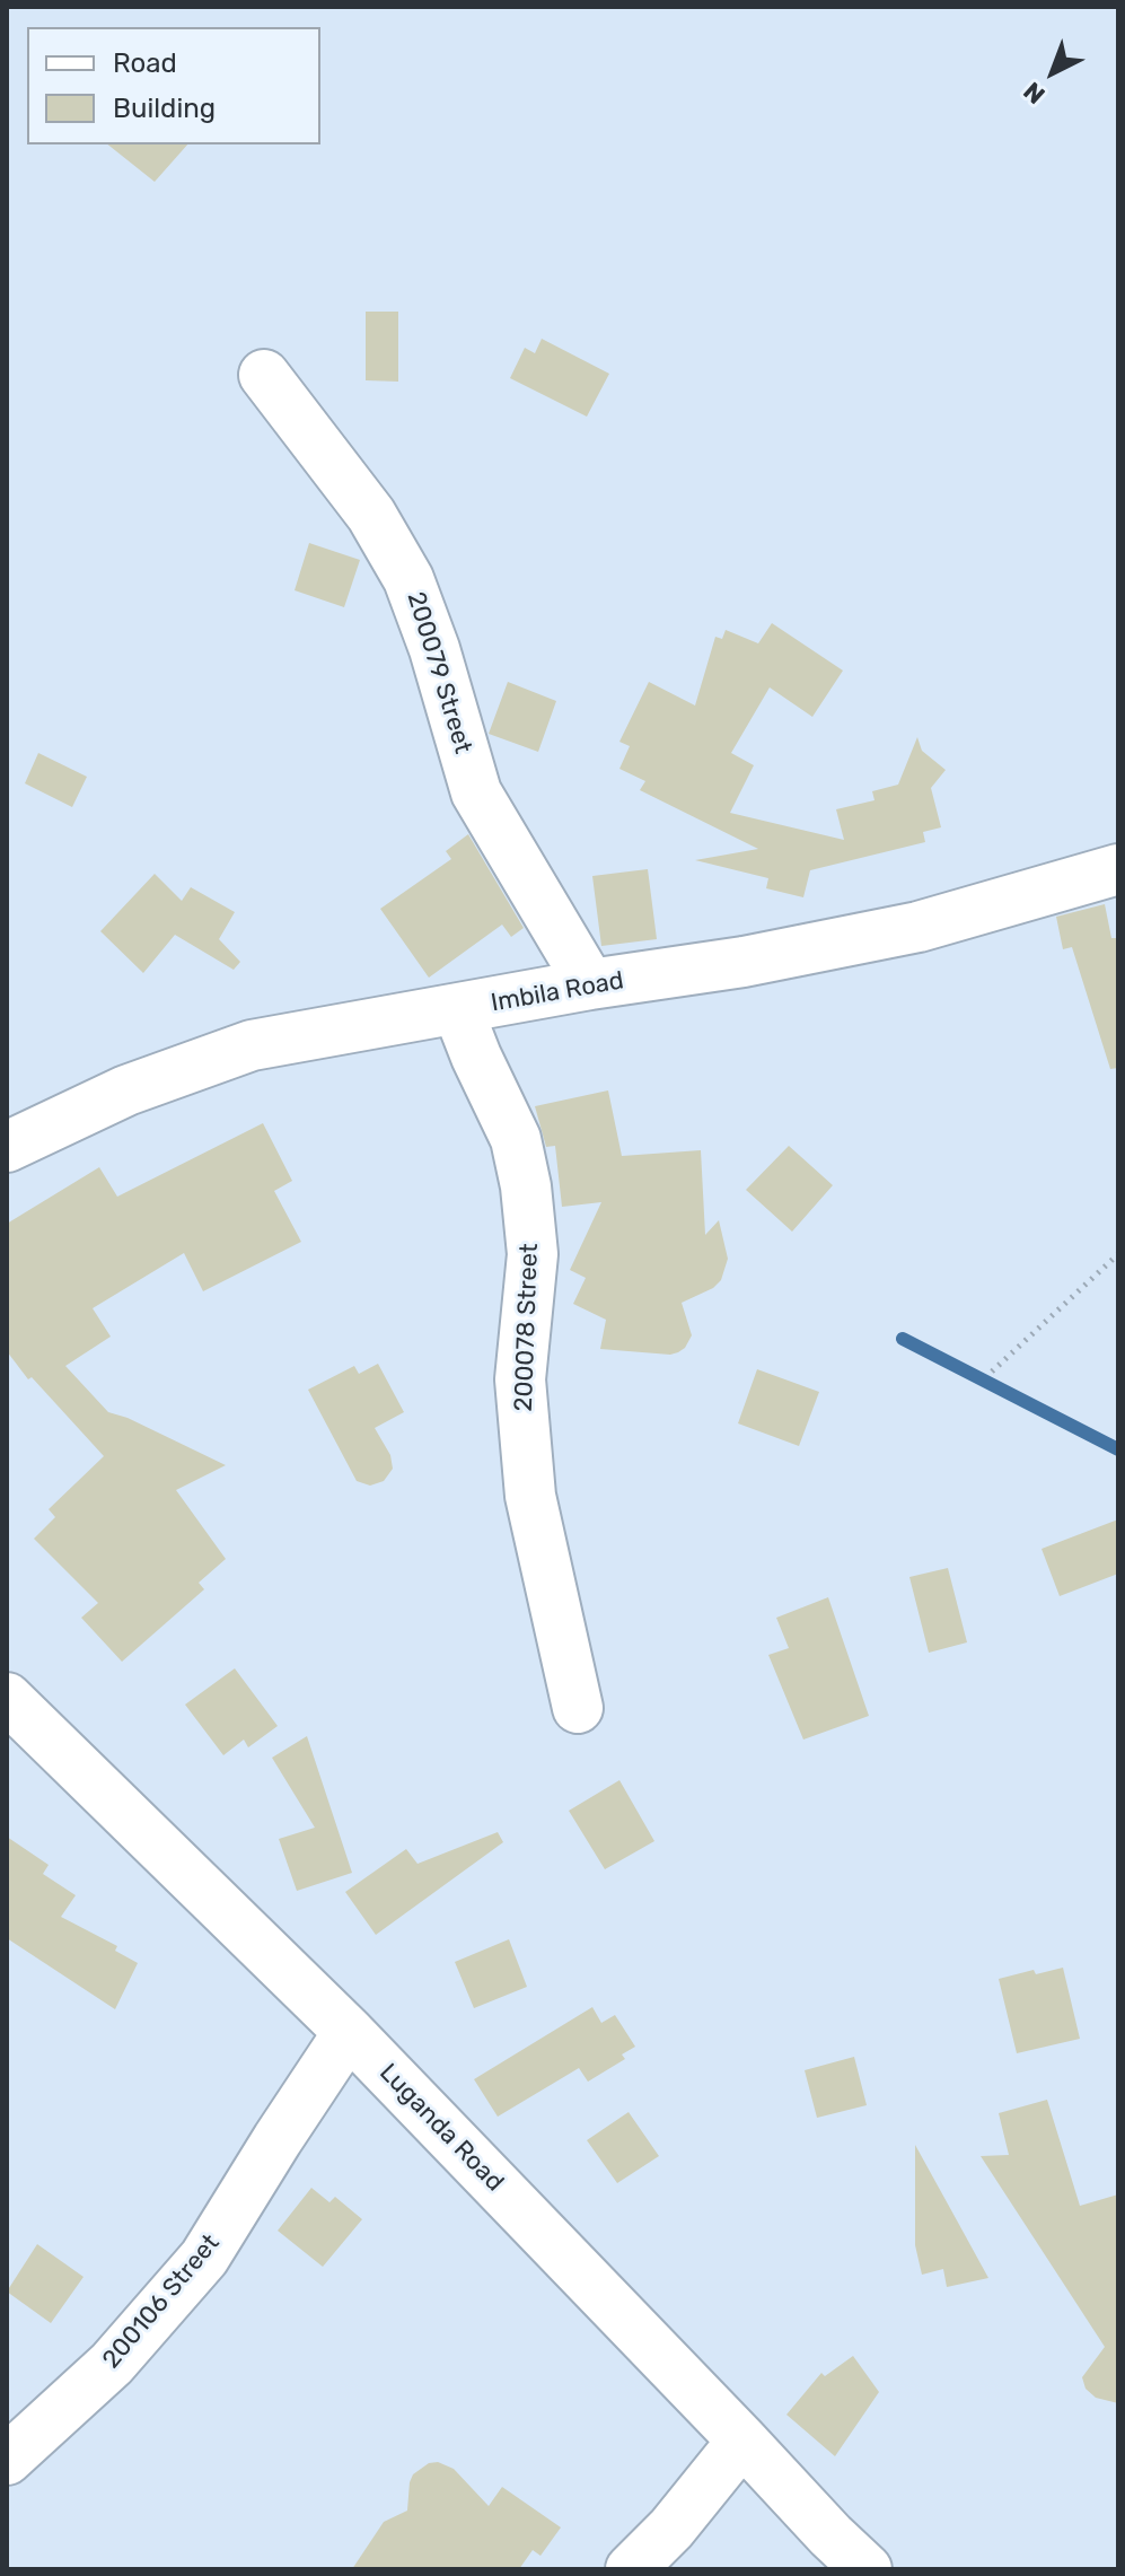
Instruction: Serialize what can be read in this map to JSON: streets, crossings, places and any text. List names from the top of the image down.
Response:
{
  "streets": {
    "street": [
      "200079 Street",
      "Imbila Road",
      "200078 Street",
      "Luganda Road",
      "200106 Street"
    ]
  },
  "crossings": [
    ["200079 Street", "Imbila Road"],
    ["Imbila Road", "200078 Street"],
    ["Luganda Road", "200106 Street"]
  ],
  "legend": ["Road", "Building"],
  "north": "bottom left"
}
